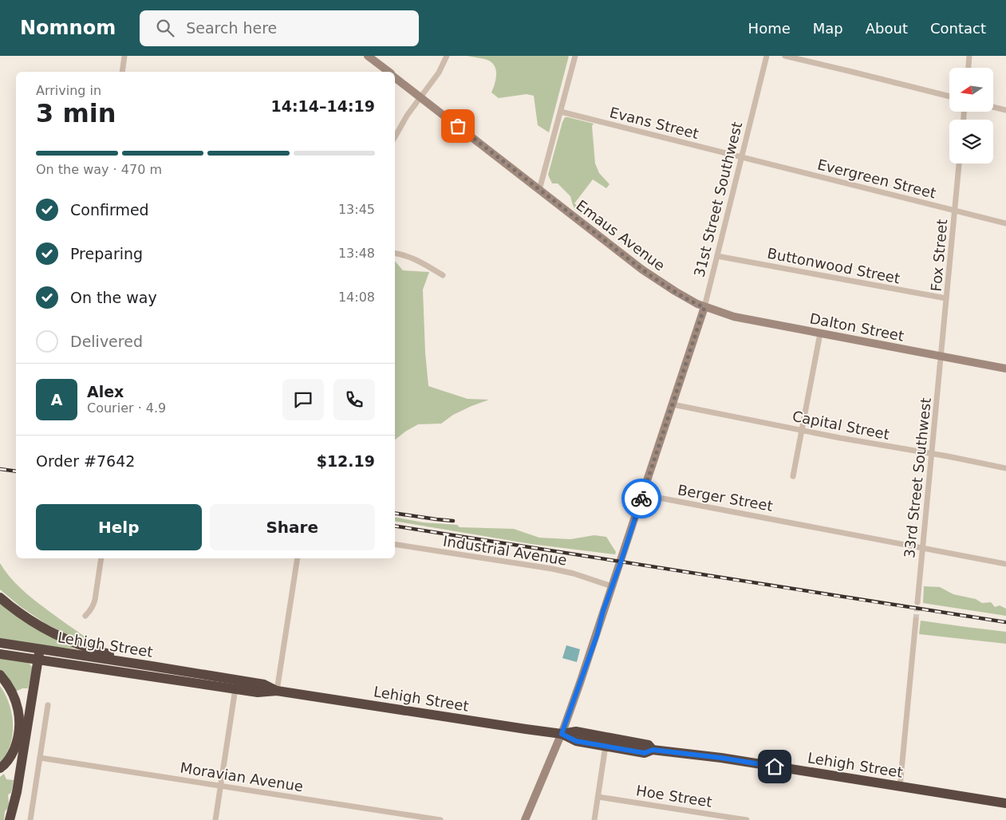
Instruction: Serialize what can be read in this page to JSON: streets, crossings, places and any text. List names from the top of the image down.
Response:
{
  "streets": {
    "highway": ["Lehigh Street"],
    "main road": ["31st Street Southwest", "Emaus Avenue", "Dalton Street"],
    "street": [
      "Evans Street",
      "Evergreen Street",
      "Fox Street",
      "Buttonwood Street",
      "Capital Street",
      "33rd Street Southwest",
      "Berger Street",
      "Industrial Avenue",
      "Moravian Avenue",
      "Hoe Street"
    ]
  },
  "crossings": [
    ["Evans Street", "Evergreen Street"],
    ["Evans Street", "31st Street Southwest"],
    ["Evergreen Street", "31st Street Southwest"],
    ["Evergreen Street", "Fox Street"],
    ["31st Street Southwest", "Emaus Avenue"],
    ["31st Street Southwest", "Buttonwood Street"],
    ["31st Street Southwest", "Dalton Street"],
    ["31st Street Southwest", "Capital Street"],
    ["31st Street Southwest", "Berger Street"],
    ["31st Street Southwest", "Industrial Avenue"],
    ["31st Street Southwest", "Lehigh Street"],
    ["Emaus Avenue", "Dalton Street"],
    ["Fox Street", "Buttonwood Street"],
    ["Fox Street", "Dalton Street"],
    ["Fox Street", "33rd Street Southwest"],
    ["Dalton Street", "33rd Street Southwest"],
    ["Capital Street", "33rd Street Southwest"],
    ["33rd Street Southwest", "Berger Street"]
  ],
  "north": "left",
  "page": {
    "header": "Nomnom",
    "search": "Search here",
    "nav": [
      "Home",
      "Map",
      "About",
      "Contact"
    ],
    "heading": ["3 min", "Arriving in", "14:14–14:19"],
    "panel": [
      "Alex",
      "Courier · 4.9",
      "Order #7642",
      "$12.19"
    ],
    "bar": "On the way · 470 m",
    "list": [
      ["Confirmed", "13:45"],
      ["Preparing", "13:48"],
      ["On the way", "14:08"],
      "Delivered"
    ],
    "round": "A",
    "buttons": ["Help", "Share"]
  }
}
